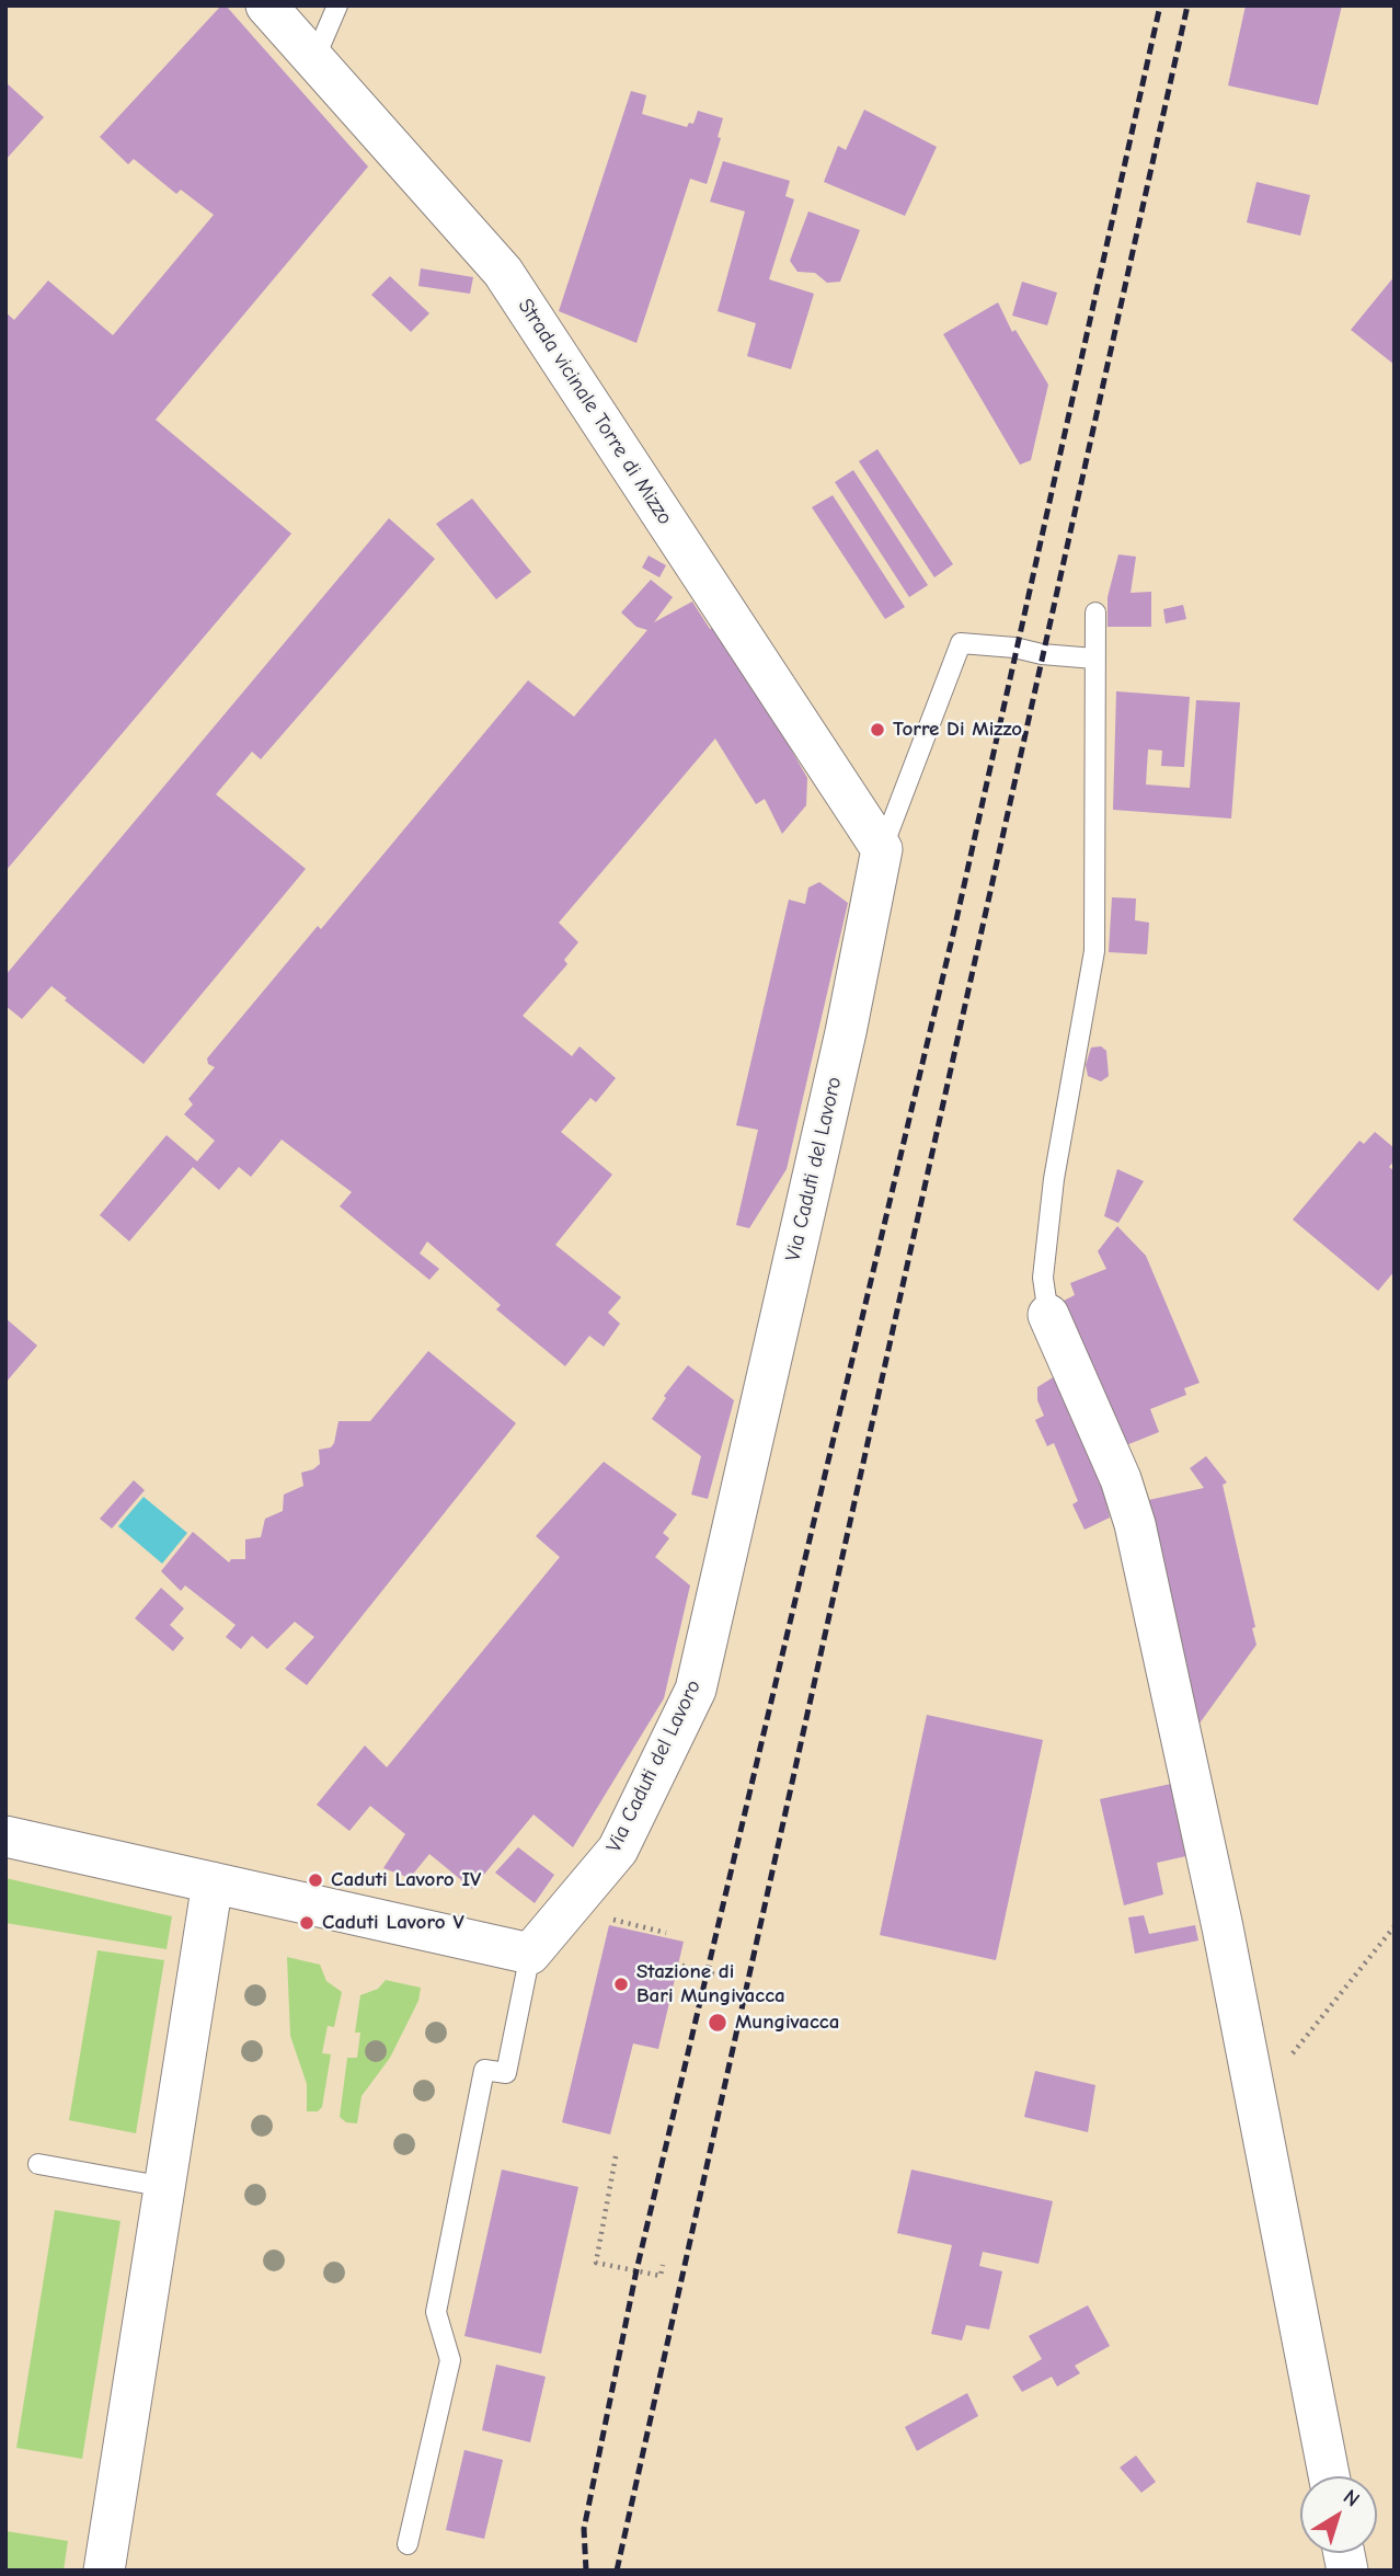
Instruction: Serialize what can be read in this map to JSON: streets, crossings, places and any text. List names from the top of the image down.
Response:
{
  "streets": {
    "street": ["Strada vicinale Torre di Mizzo", "Via Caduti del Lavoro"]
  },
  "crossings": [
    ["Strada vicinale Torre di Mizzo", "Via Caduti del Lavoro"]
  ],
  "places": [
    "Torre Di Mizzo",
    "Caduti Lavoro IV",
    "Caduti Lavoro V",
    "Stazione di Bari Mungivacca",
    "Mungivacca"
  ],
  "north": "top right"
}
